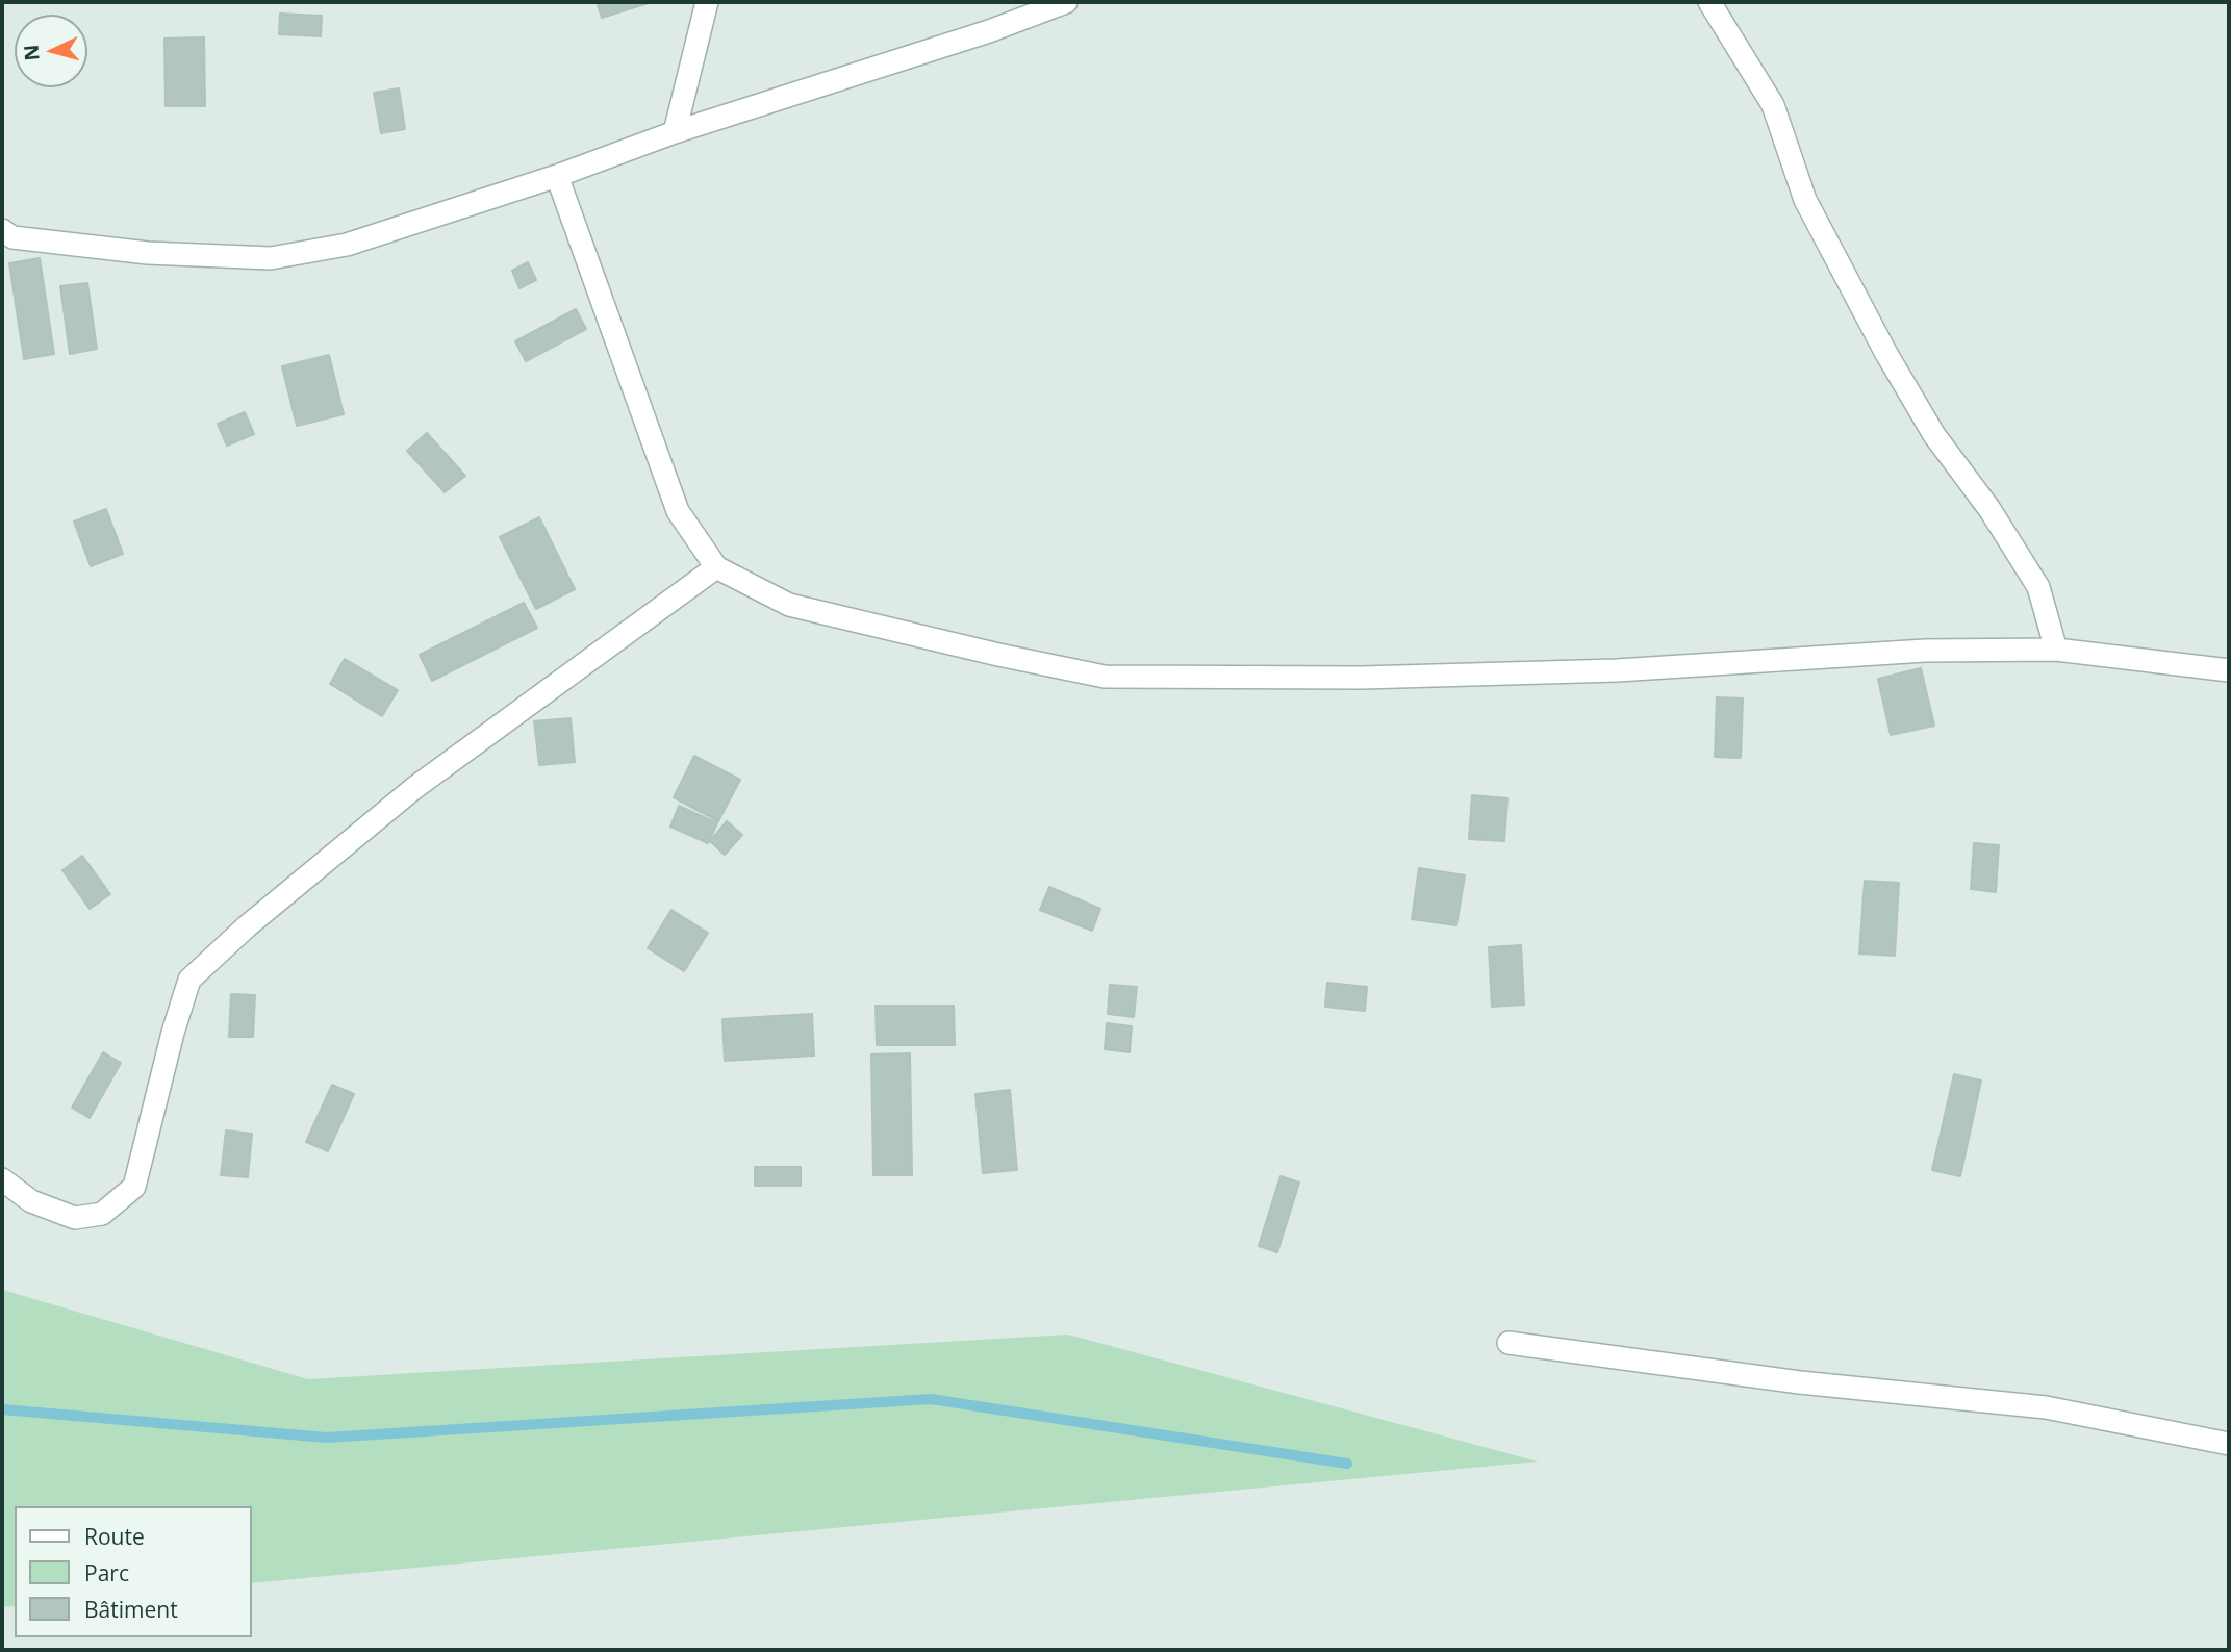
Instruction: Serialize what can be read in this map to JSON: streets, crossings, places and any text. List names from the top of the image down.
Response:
{
  "legend": ["Route", "Parc", "Bâtiment"],
  "north": "left"
}
